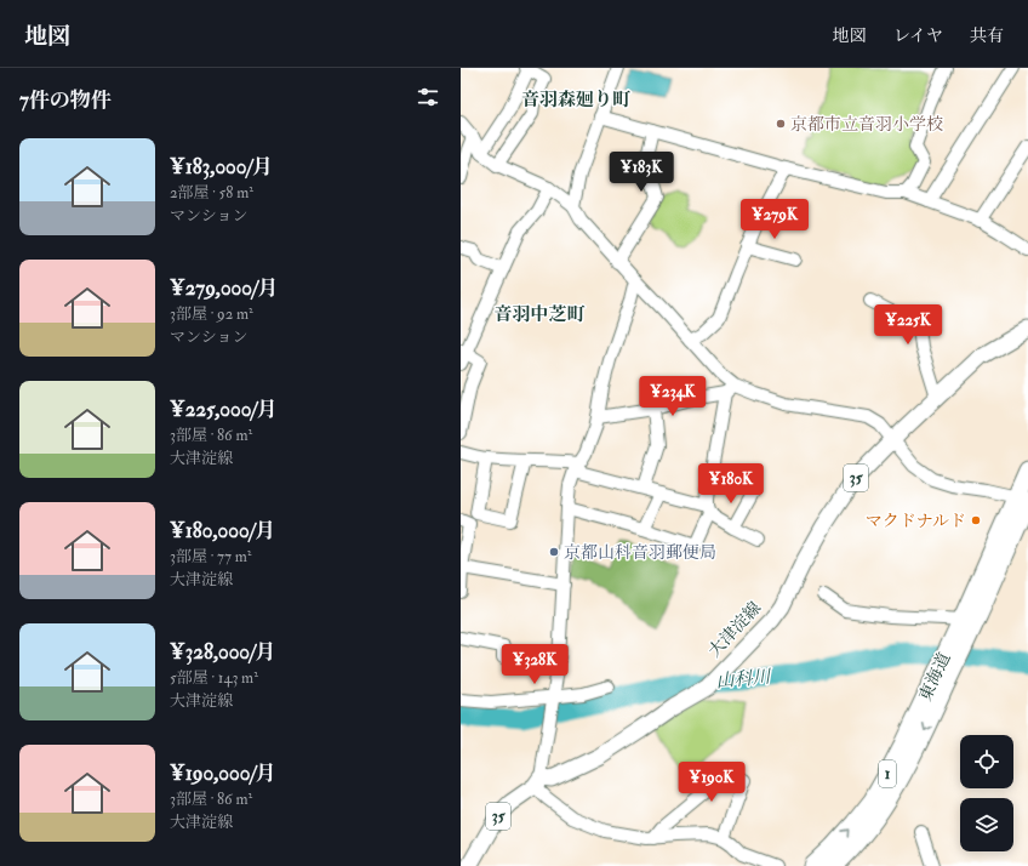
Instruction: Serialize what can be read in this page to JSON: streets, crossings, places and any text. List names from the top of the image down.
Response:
{
  "streets": {
    "highway": ["東海道", "1"],
    "main road": ["35", "大津淀線"]
  },
  "districts": ["音羽森廻り町", "音羽中芝町"],
  "water": ["山科川"],
  "places": ["京都市立音羽小学校", "マクドナルド", "京都山科音羽郵便局"],
  "page": {
    "header": "地図",
    "nav": ["地図", "レイヤ", "共有"],
    "heading": "7件の物件",
    "list": [
      {
        "name": "¥183,000/月",
        "note": "2部屋 · 58 m² · マンション"
      },
      {
        "name": "¥279,000/月",
        "note": "3部屋 · 92 m² · マンション"
      },
      {
        "name": "¥225,000/月",
        "note": "3部屋 · 86 m² · 大津淀線"
      },
      {
        "name": "¥180,000/月",
        "note": "3部屋 · 77 m² · 大津淀線"
      },
      {
        "name": "¥328,000/月",
        "note": "5部屋 · 143 m² · 大津淀線"
      },
      {
        "name": "¥190,000/月",
        "note": "3部屋 · 86 m² · 大津淀線"
      }
    ],
    "price": [
      "¥183K",
      "¥279K",
      "¥225K",
      "¥234K",
      "¥180K",
      "¥328K",
      "¥190K"
    ]
  }
}
